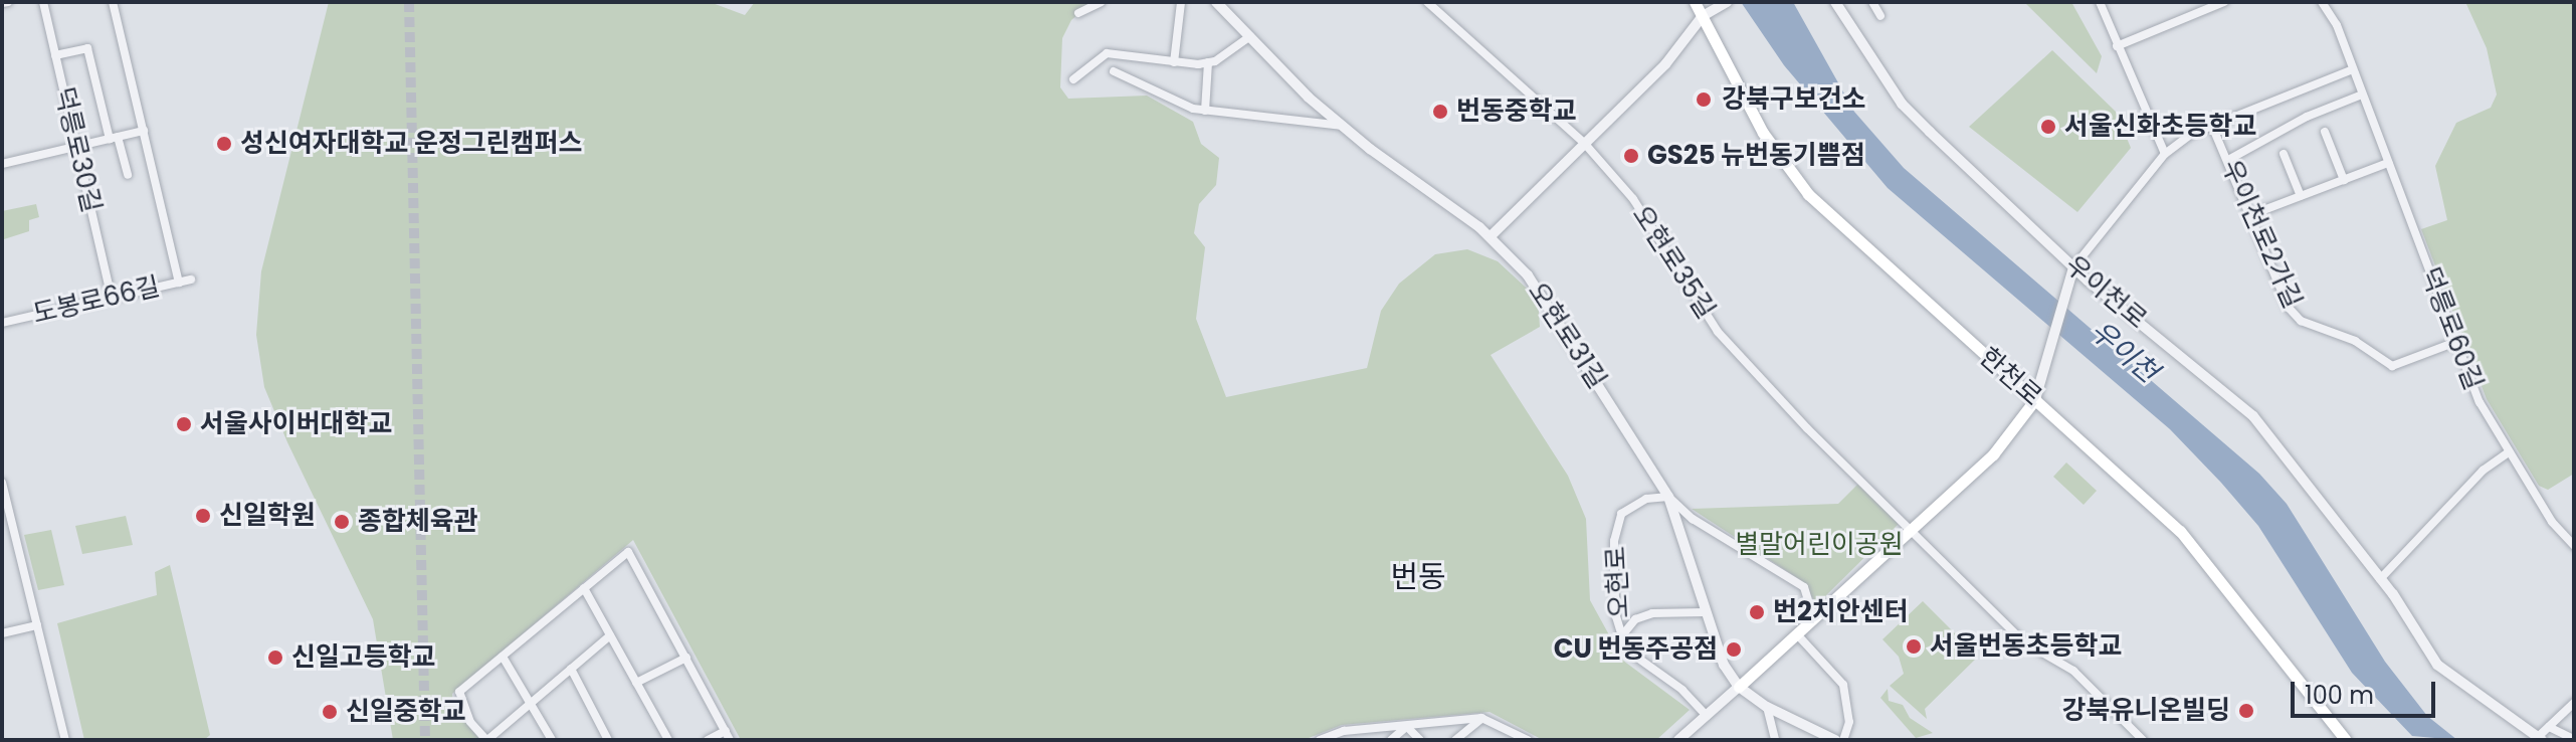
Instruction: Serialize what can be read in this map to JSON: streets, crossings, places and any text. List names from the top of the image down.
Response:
{
  "streets": {
    "main road": ["한천로"],
    "street": [
      "덕릉로30길",
      "우이천로2가길",
      "오현로35길",
      "우이천로",
      "도봉로66길",
      "덕릉로60길",
      "오현로31길",
      "오현로"
    ]
  },
  "crossings": [
    ["덕릉로30길", "도봉로66길"],
    ["우이천로2가길", "덕릉로60길"],
    ["오현로31길", "오현로"]
  ],
  "districts": ["번동"],
  "water": ["우이천"],
  "parks": ["별말어린이공원"],
  "places": [
    "강북구보건소",
    "번동중학교",
    "서울신화초등학교",
    "성신여자대학교 운정그린캠퍼스",
    "GS25 뉴번동기쁨점",
    "서울사이버대학교",
    "신일학원",
    "종합체육관",
    "번2치안센터",
    "서울번동초등학교",
    "CU 번동주공점",
    "신일고등학교",
    "강북유니온빌딩",
    "신일중학교"
  ],
  "scale_bar": "100 m"
}
